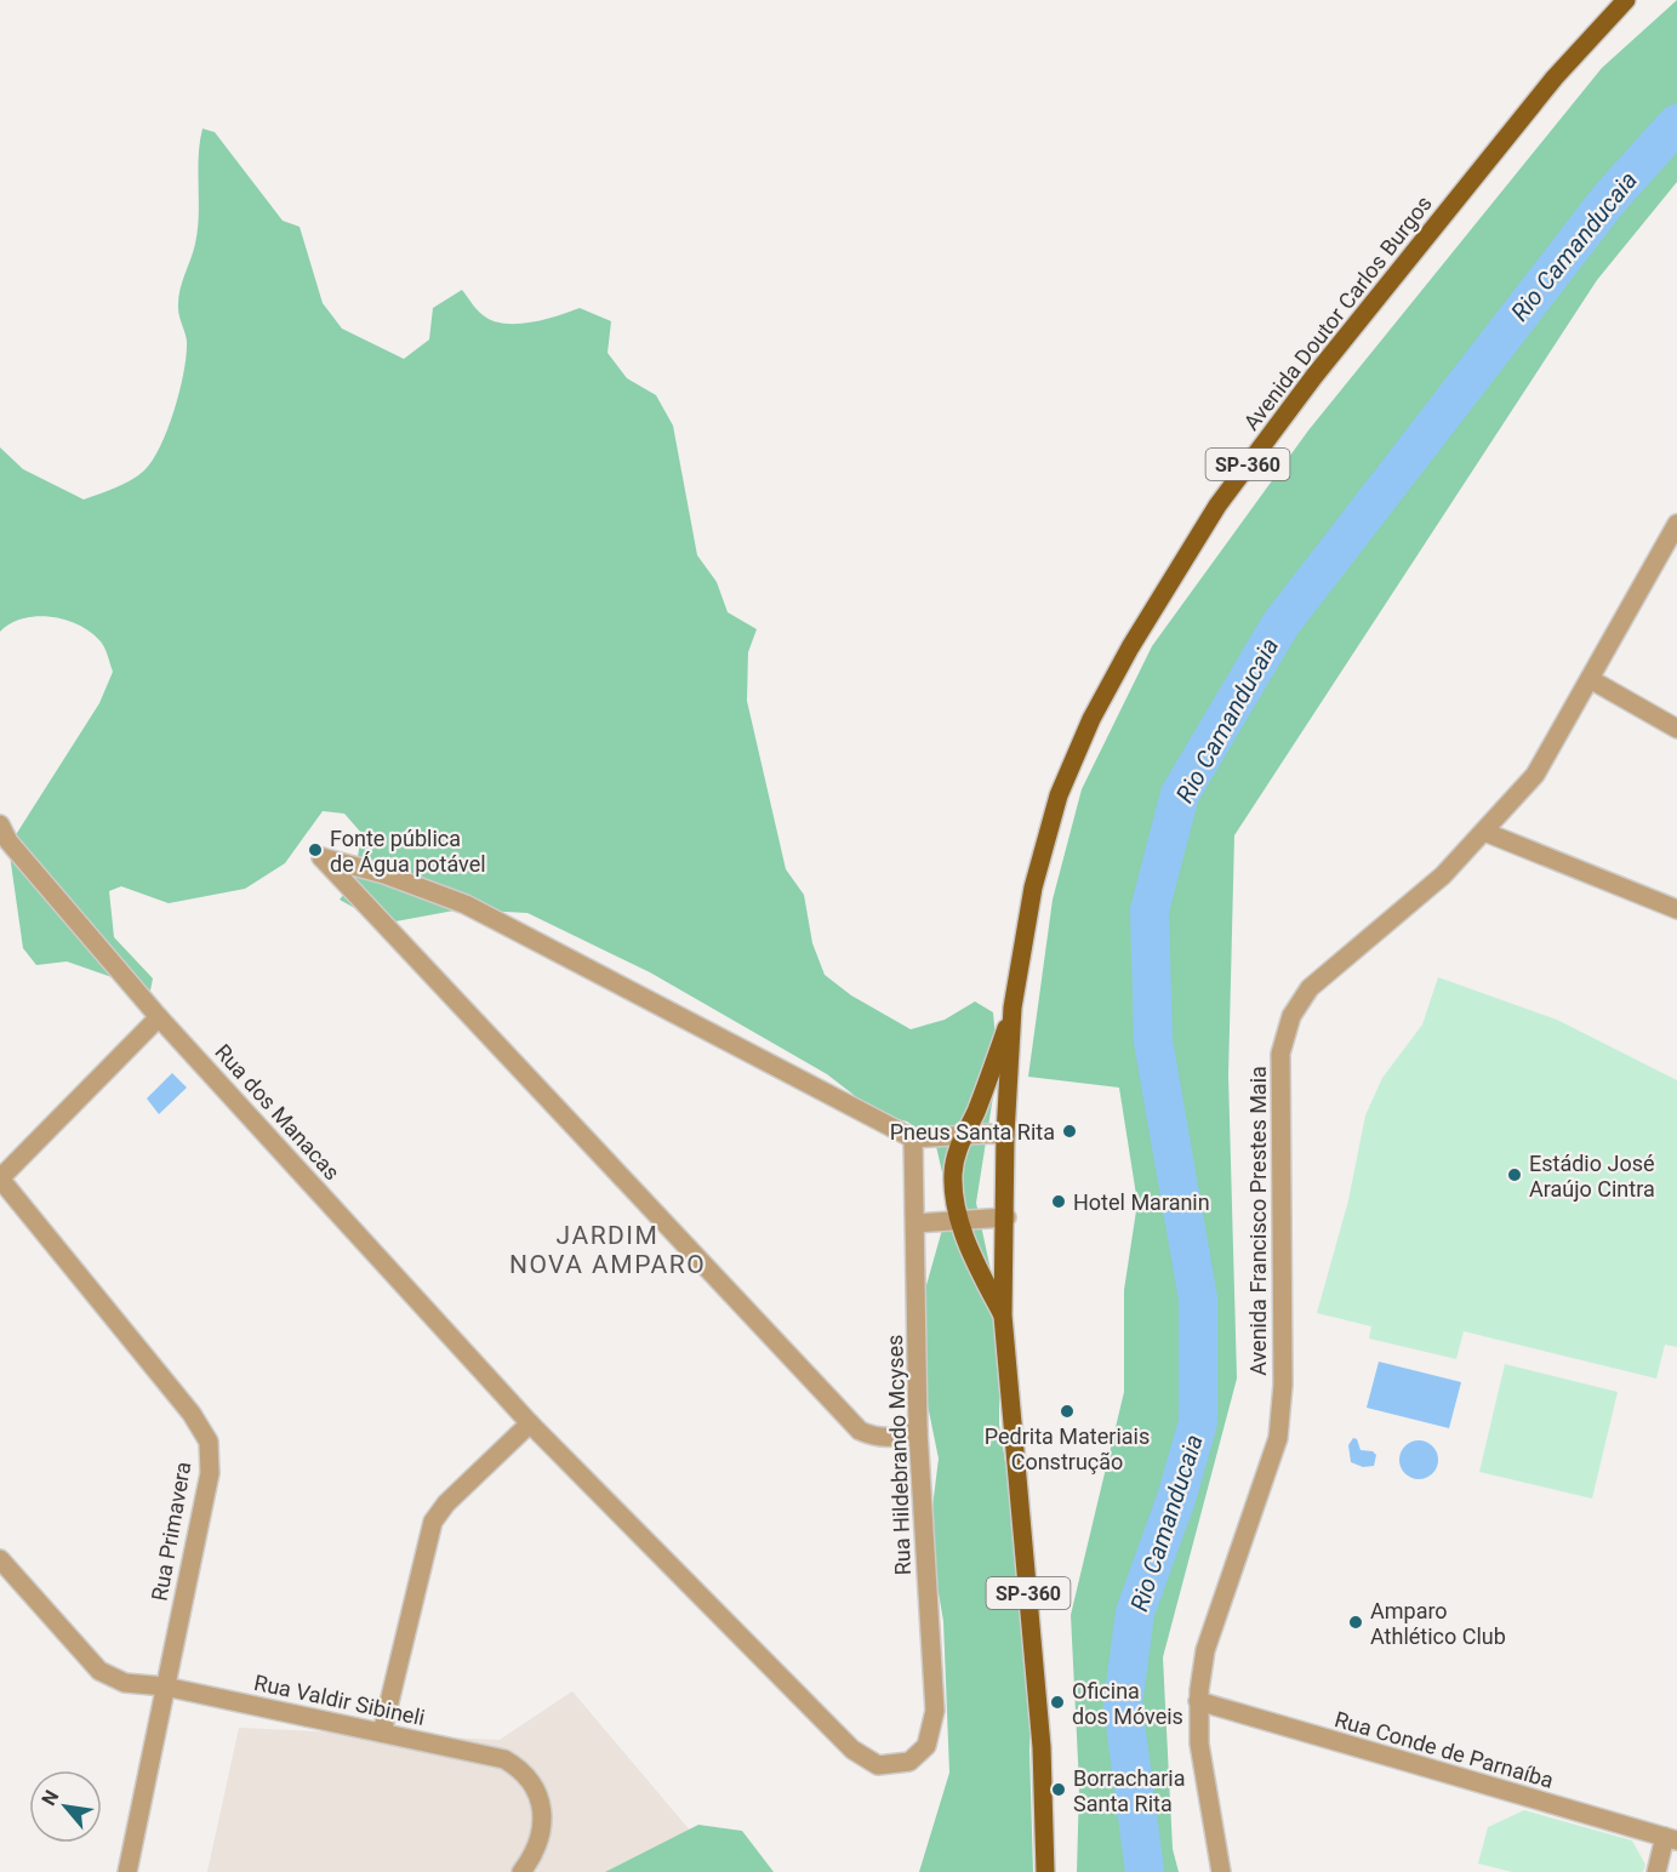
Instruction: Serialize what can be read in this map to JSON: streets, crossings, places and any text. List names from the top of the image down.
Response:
{
  "streets": {
    "main road": ["Avenida Doutor Carlos Burgos", "SP-360"],
    "street": [
      "Rua dos Manacas",
      "Avenida Francisco Prestes Maia",
      "Rua Hildebrando Mcyses",
      "Rua Primavera",
      "Rua Valdir Sibineli",
      "Rua Conde de Parnaíba"
    ]
  },
  "crossings": [
    ["Rua dos Manacas", "Rua Hildebrando Mcyses"],
    ["Avenida Francisco Prestes Maia", "Rua Conde de Parnaíba"],
    ["Rua Primavera", "Rua Valdir Sibineli"]
  ],
  "districts": ["JARDIM NOVA AMPARO"],
  "water": ["Rio Camanducaia"],
  "places": [
    "Fonte pública de Água potável",
    "Pneus Santa Rita",
    "Estádio José Araújo Cintra",
    "Hotel Maranin",
    "Pedrita Materiais Construção",
    "Amparo Athlético Club",
    "Oficina dos Móveis",
    "Borracharia Santa Rita"
  ],
  "north": "top left"
}
